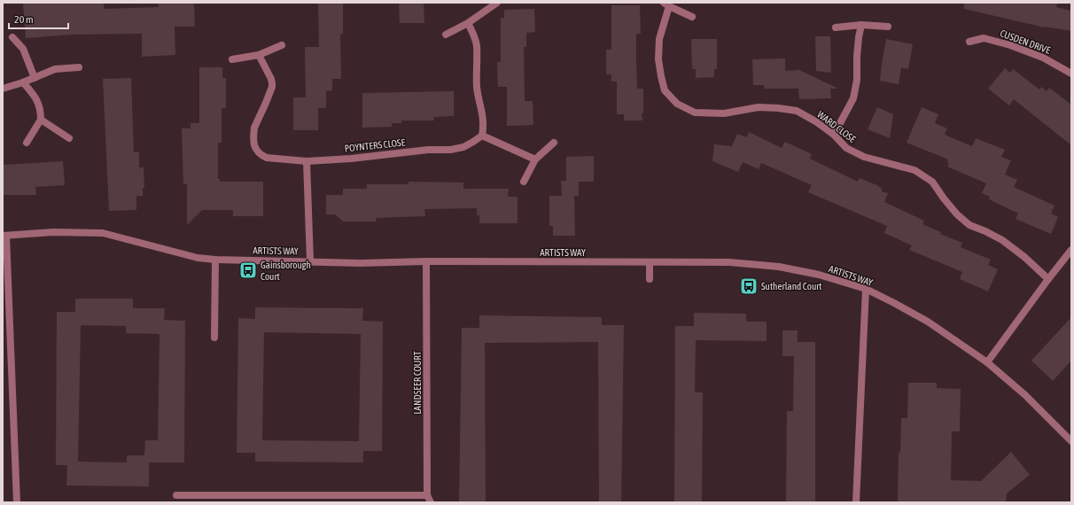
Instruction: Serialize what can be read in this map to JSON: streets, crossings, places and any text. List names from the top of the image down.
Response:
{
  "streets": {
    "street": [
      "CUSDEN DRIVE",
      "WARD CLOSE",
      "POYNTERS CLOSE",
      "ARTISTS WAY",
      "LANDSEER COURT"
    ]
  },
  "crossings": [
    ["ARTISTS WAY", "LANDSEER COURT"]
  ],
  "places": {
    "bus stop": ["Gainsborough Court", "Sutherland Court"]
  },
  "scale_bar": "20 m"
}
